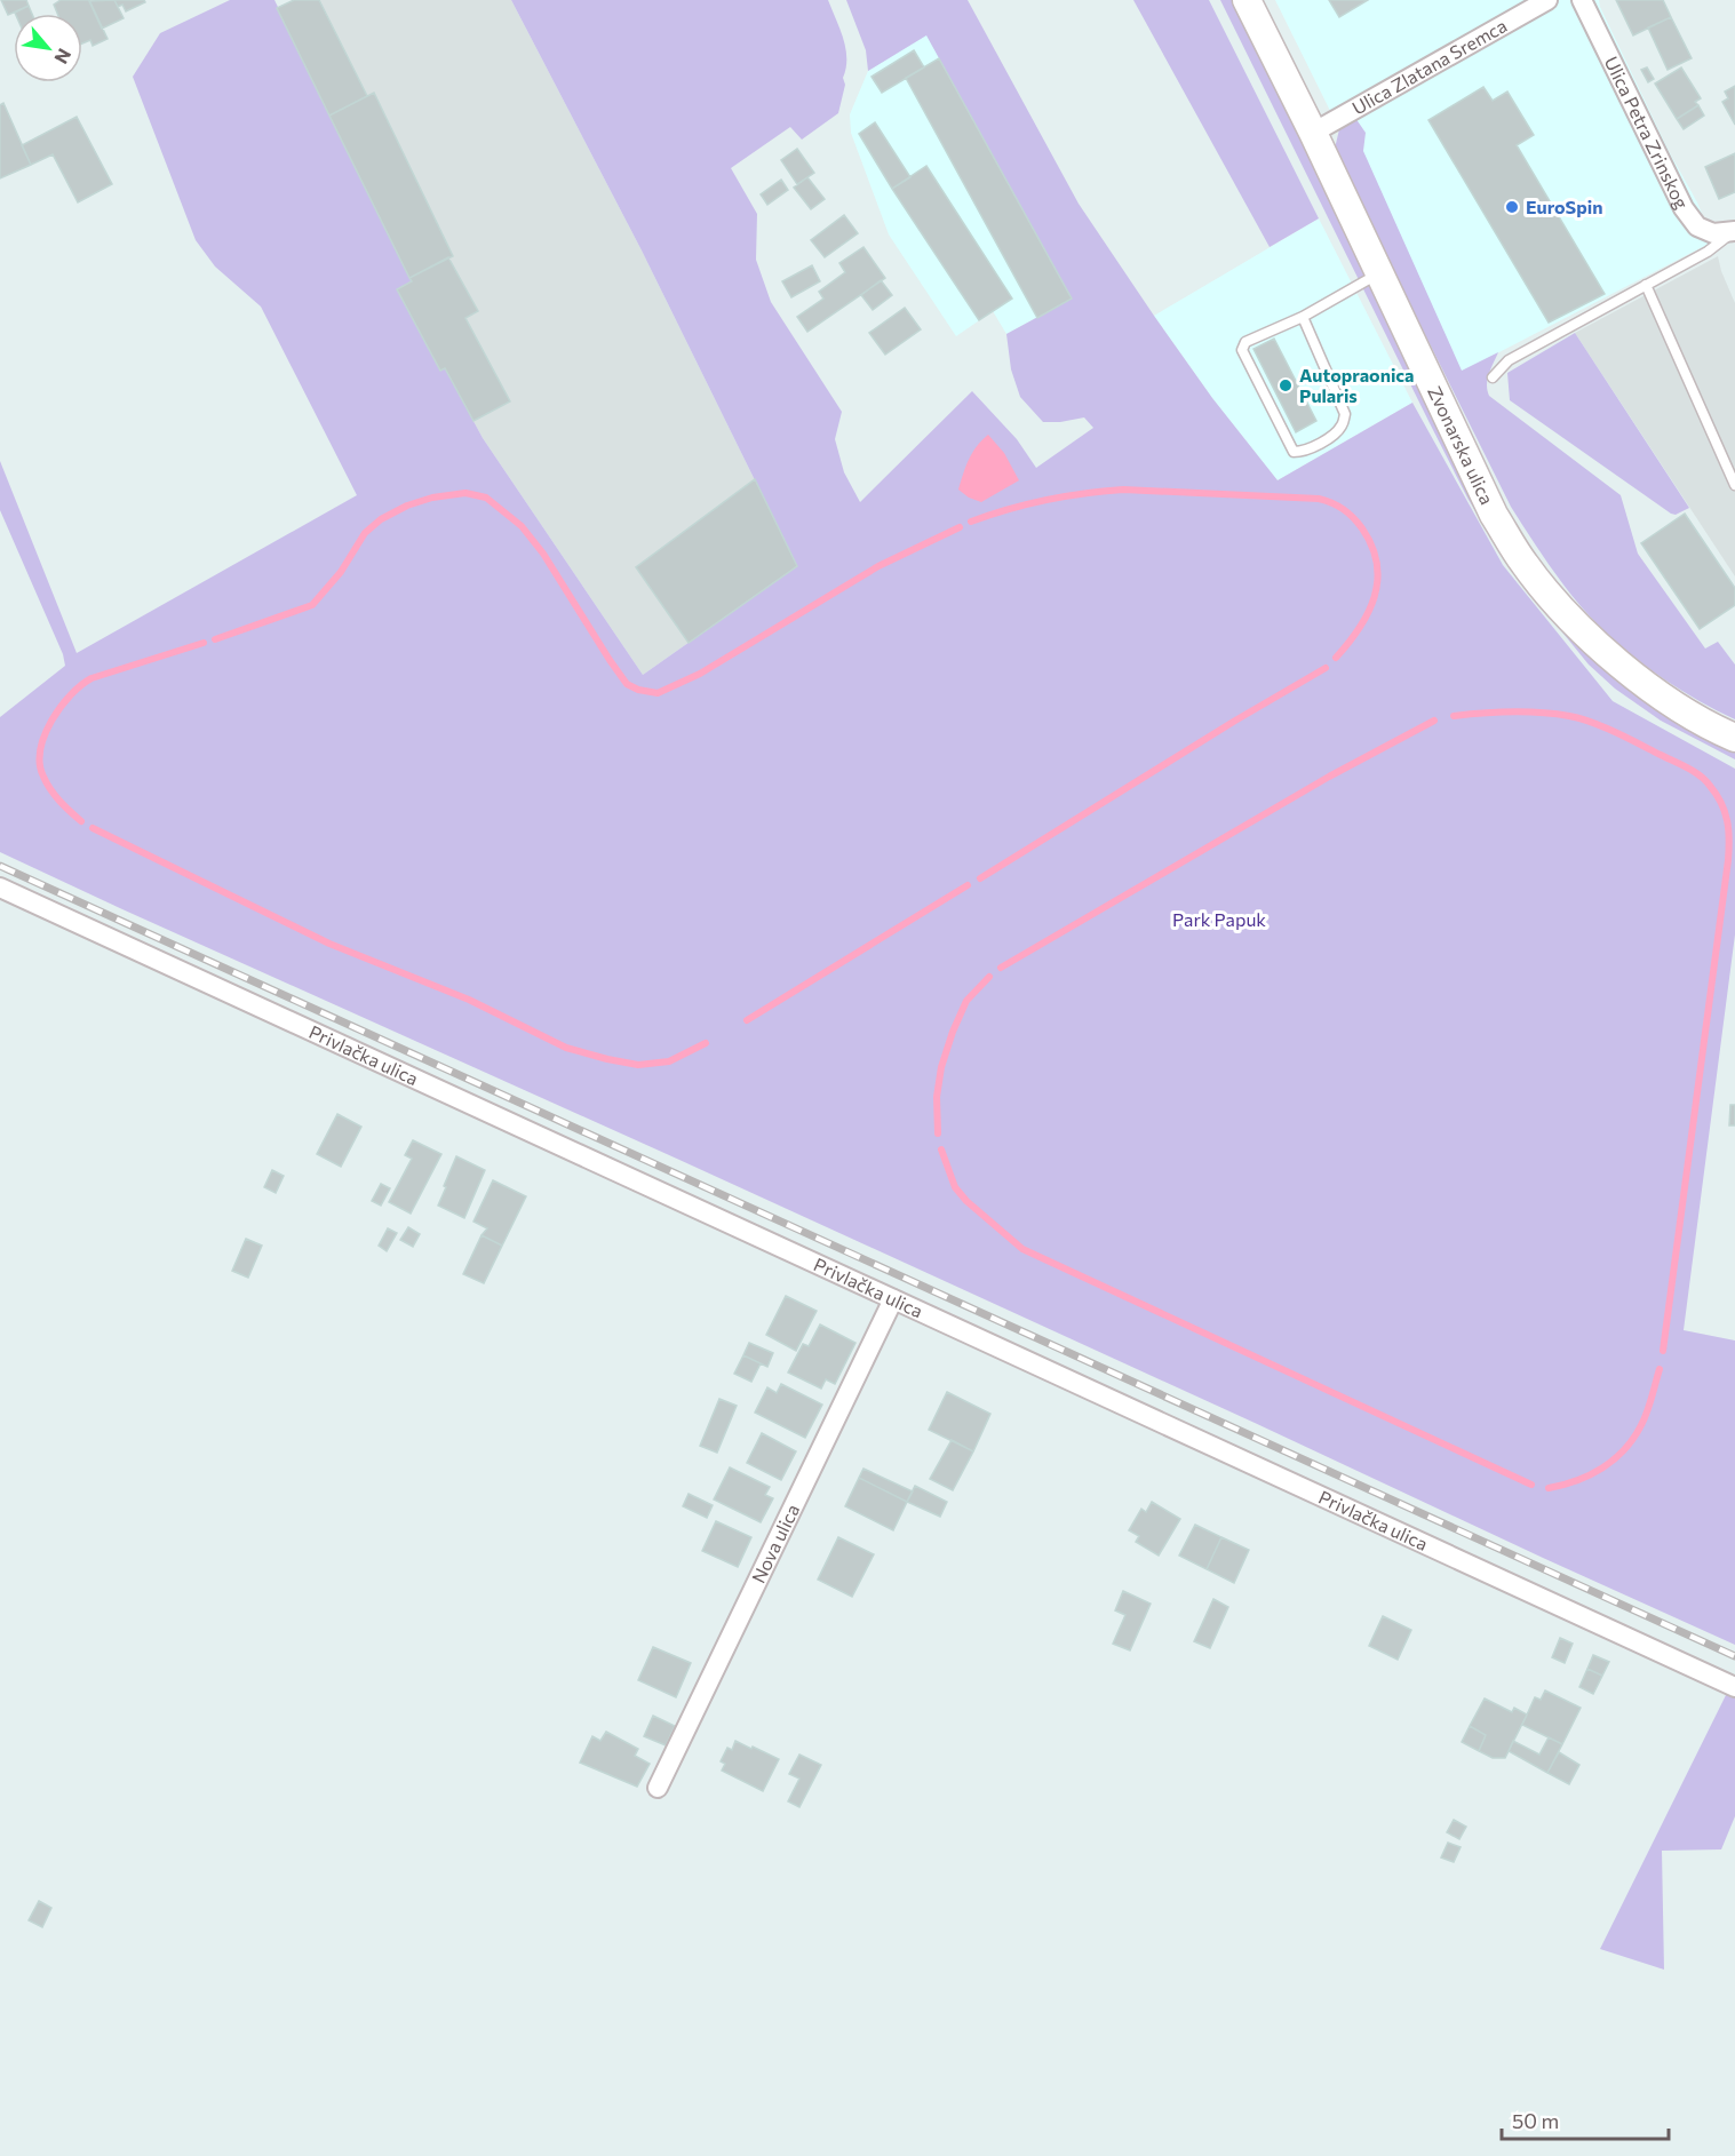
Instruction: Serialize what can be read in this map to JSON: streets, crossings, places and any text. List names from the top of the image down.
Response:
{
  "streets": {
    "main road": ["Zvonarska ulica"],
    "street": [
      "Ulica Zlatana Sremca",
      "Ulica Petra Zrinskog",
      "Privlačka ulica",
      "Nova ulica"
    ]
  },
  "crossings": [
    ["Ulica Zlatana Sremca", "Zvonarska ulica"],
    ["Privlačka ulica", "Nova ulica"]
  ],
  "parks": ["Park Papuk"],
  "places": ["EuroSpin", "Autopraonica Pularis"],
  "scale_bar": "50 m",
  "north": "bottom right"
}
